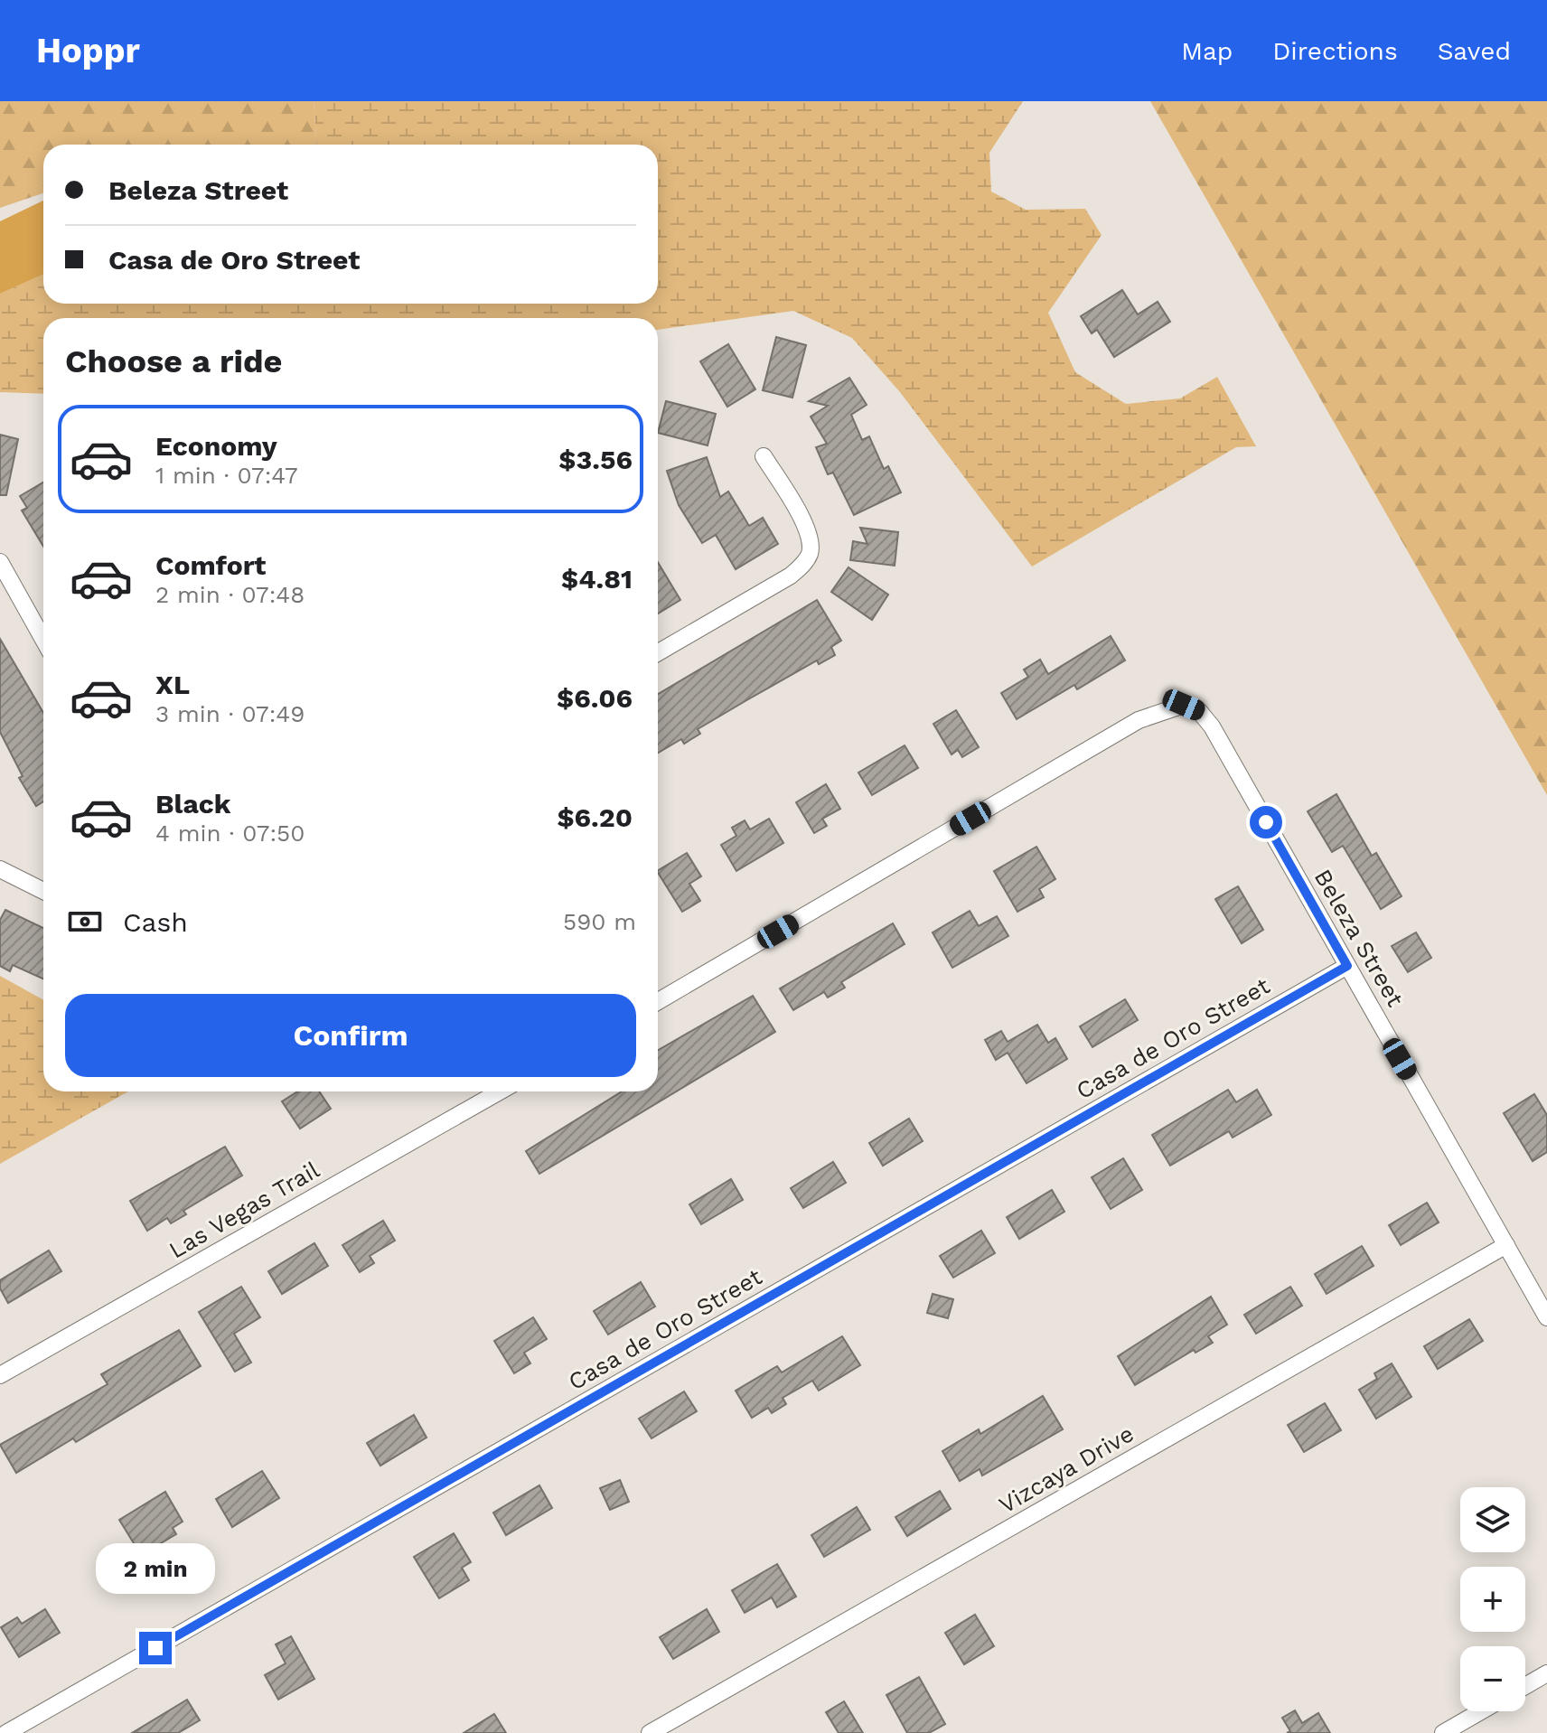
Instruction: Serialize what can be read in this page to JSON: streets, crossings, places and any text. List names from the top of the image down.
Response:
{
  "streets": {
    "street": [
      "Beleza Street",
      "Casa de Oro Street",
      "Las Vegas Trail",
      "Vizcaya Drive"
    ]
  },
  "crossings": [
    ["Beleza Street", "Casa de Oro Street"],
    ["Beleza Street", "Vizcaya Drive"]
  ],
  "page": {
    "header": "Hoppr",
    "nav": ["Map", "Directions", "Saved"],
    "banner": ["Beleza Street", "Casa de Oro Street"],
    "heading": "Choose a ride",
    "list": [
      {
        "name": "Economy",
        "note": "1 min · 07:47",
        "value": "$3.56"
      },
      {
        "name": "Comfort",
        "note": "2 min · 07:48",
        "value": "$4.81"
      },
      {
        "name": "XL",
        "note": "3 min · 07:49",
        "value": "$6.06"
      },
      {
        "name": "Black",
        "note": "4 min · 07:50",
        "value": "$6.20"
      }
    ],
    "pay": ["Cash", "590 m"],
    "buttons": "Confirm",
    "map_buttons": ["+", "−"],
    "bubble": "2 min"
  }
}
